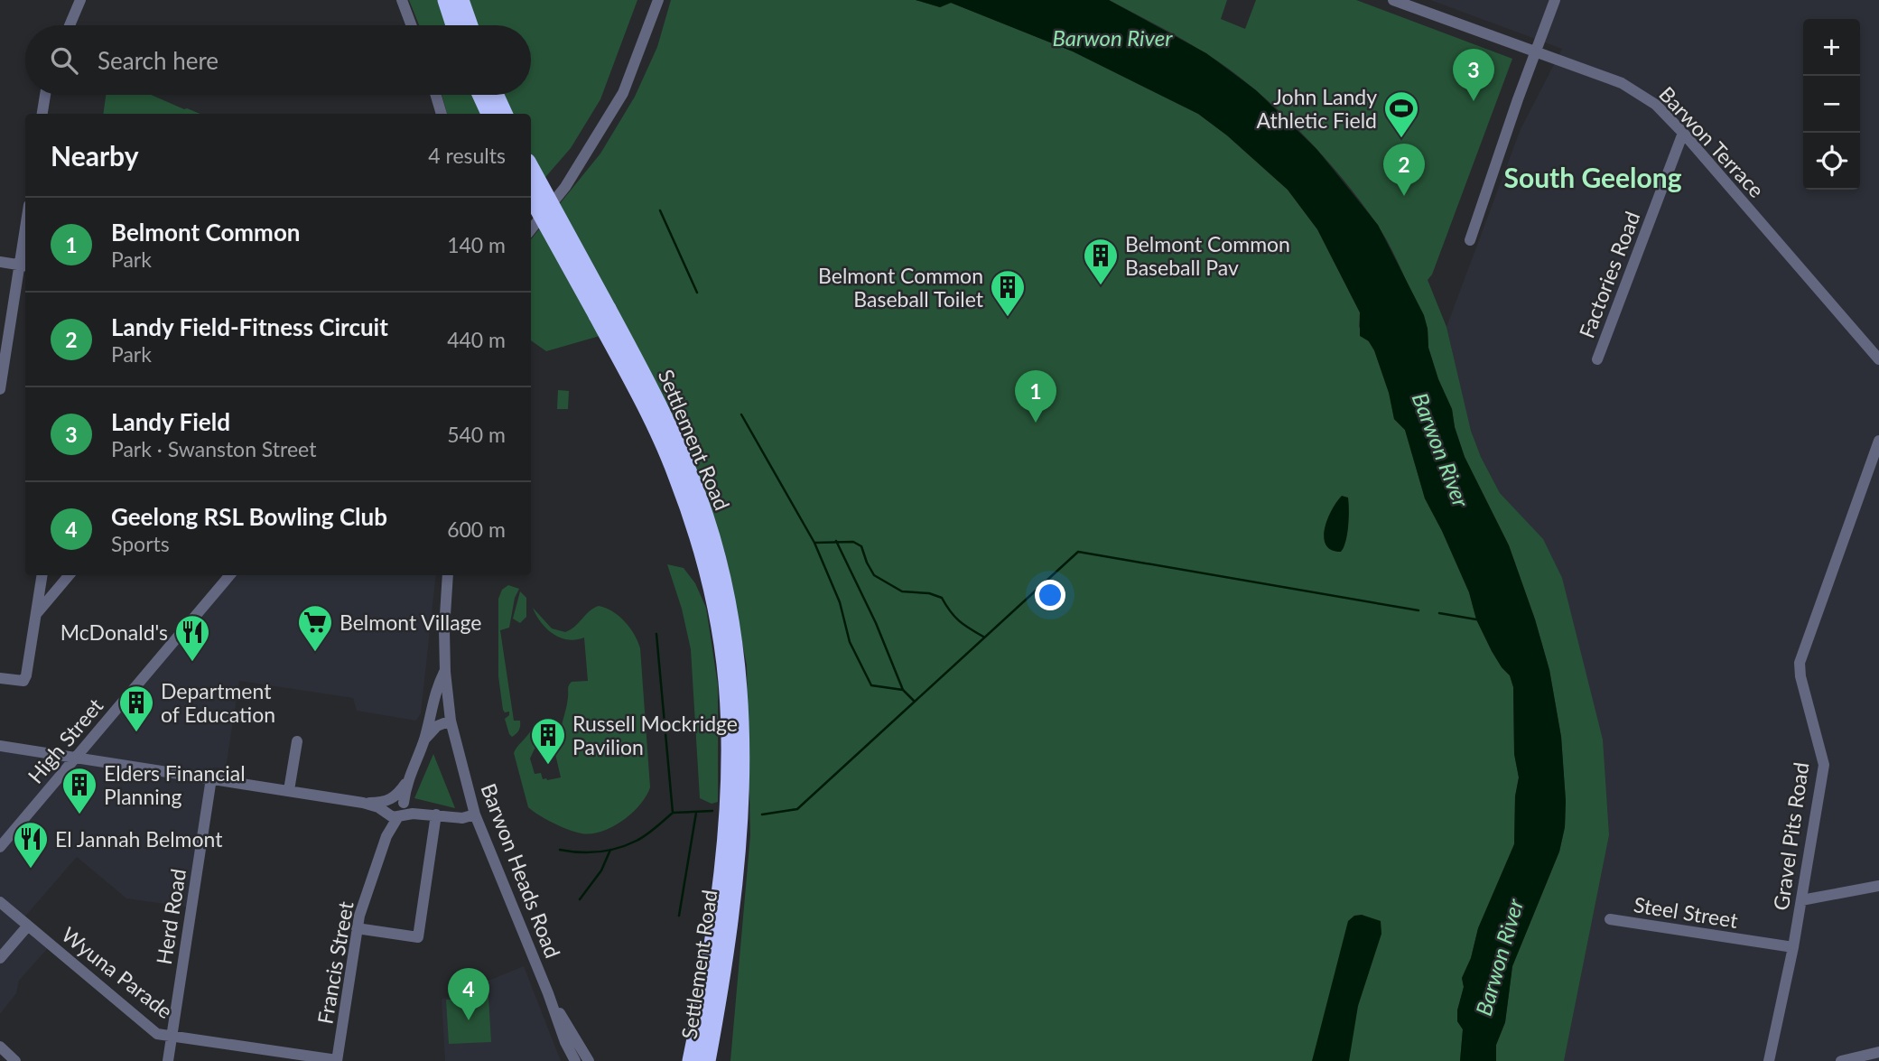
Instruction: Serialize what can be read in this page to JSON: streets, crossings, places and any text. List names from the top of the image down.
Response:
{
  "streets": {
    "highway": ["Settlement Road"],
    "street": [
      "Barwon Terrace",
      "Factories Road",
      "High Street",
      "Gravel Pits Road",
      "Barwon Heads Road",
      "Steel Street",
      "Herd Road",
      "Francis Street",
      "Wyuna Parade"
    ]
  },
  "crossings": [
    ["Barwon Terrace", "Factories Road"],
    ["Gravel Pits Road", "Steel Street"],
    ["Barwon Heads Road", "Francis Street"],
    ["Herd Road", "Wyuna Parade"],
    ["Francis Street", "Wyuna Parade"]
  ],
  "districts": ["South Geelong"],
  "water": ["Barwon River"],
  "places": {
    "sports": ["John Landy Athletic Field"],
    "building": [
      "Belmont Common Baseball Pav",
      "Belmont Common Baseball Toilet",
      "Department of Education",
      "Russell Mockridge Pavilion",
      "Elders Financial Planning"
    ],
    "supermarket": ["Belmont Village"],
    "restaurant": ["McDonald's", "El Jannah Belmont"]
  },
  "page": {
    "map_buttons": ["+", "−"],
    "search": "Search here",
    "pins": [
      "3",
      "2",
      "1",
      "4"
    ],
    "heading": ["Nearby", "4 results"],
    "list": [
      {
        "mark": "1",
        "name": "Belmont Common",
        "note": "Park",
        "value": "140 m"
      },
      {
        "mark": "2",
        "name": "Landy Field-Fitness Circuit",
        "note": "Park",
        "value": "440 m"
      },
      {
        "mark": "3",
        "name": "Landy Field",
        "note": "Park · Swanston Street",
        "value": "540 m"
      },
      {
        "mark": "4",
        "name": "Geelong RSL Bowling Club",
        "note": "Sports",
        "value": "600 m"
      }
    ]
  }
}
